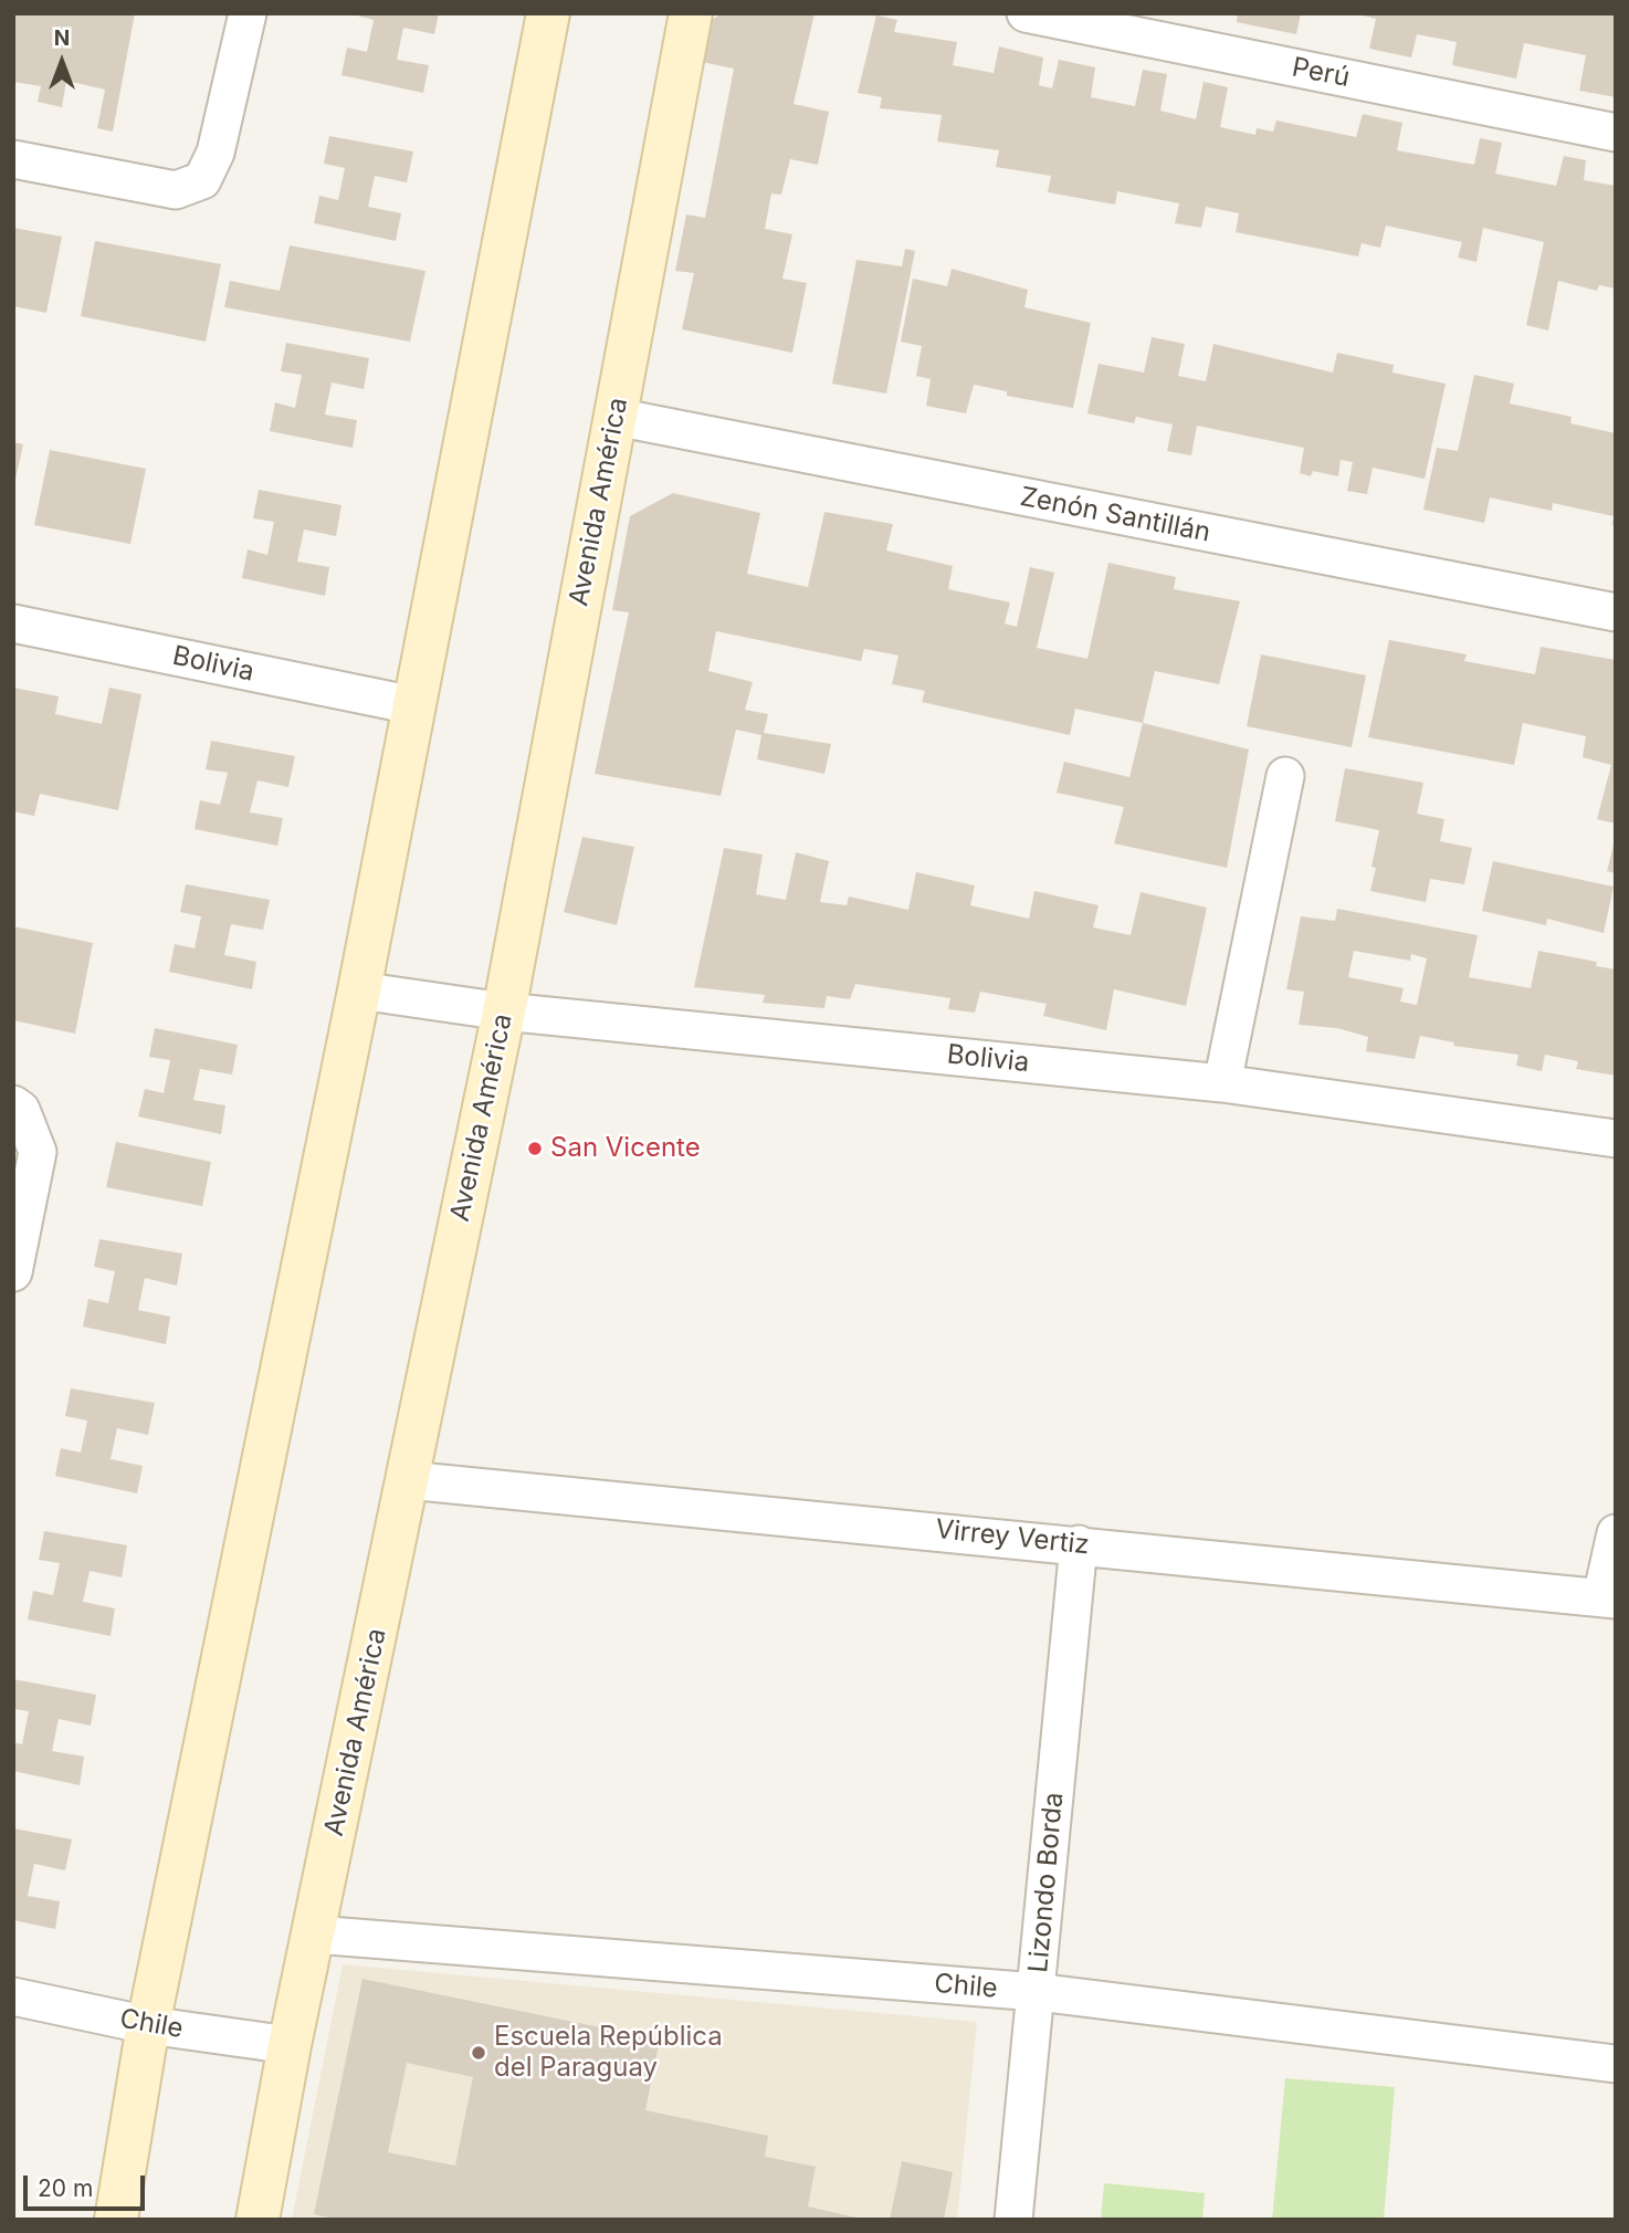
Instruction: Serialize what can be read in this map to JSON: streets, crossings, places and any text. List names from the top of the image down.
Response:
{
  "streets": {
    "main road": ["Avenida América"],
    "street": [
      "Perú",
      "Zenón Santillán",
      "Bolivia",
      "Virrey Vertiz",
      "Lizondo Borda",
      "Chile"
    ]
  },
  "crossings": [
    ["Avenida América", "Zenón Santillán"],
    ["Avenida América", "Bolivia"],
    ["Avenida América", "Virrey Vertiz"],
    ["Avenida América", "Chile"],
    ["Virrey Vertiz", "Lizondo Borda"],
    ["Lizondo Borda", "Chile"]
  ],
  "places": ["San Vicente", "Escuela República del Paraguay"],
  "scale_bar": "20 m",
  "north": "top"
}
